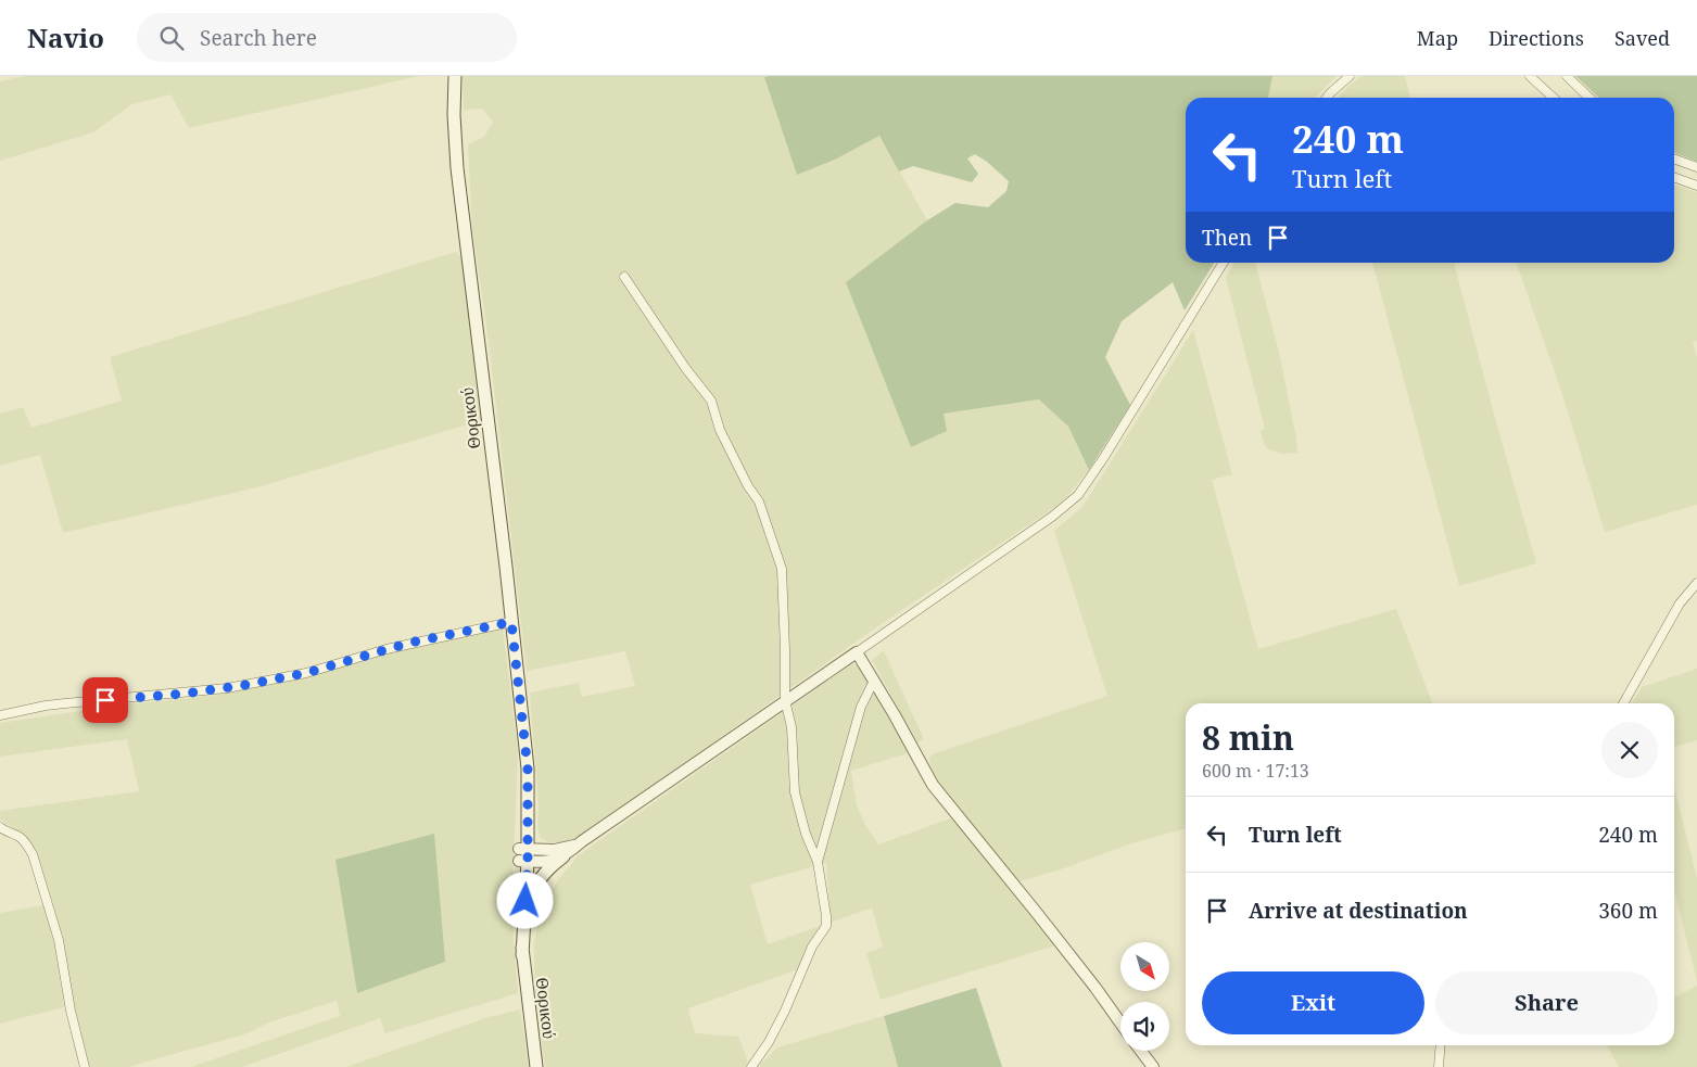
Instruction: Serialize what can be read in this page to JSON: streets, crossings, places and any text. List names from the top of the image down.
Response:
{
  "streets": {
    "main road": ["Θορικού"]
  },
  "north": "bottom right",
  "page": {
    "header": "Navio",
    "search": "Search here",
    "nav": ["Map", "Directions", "Saved"],
    "turn": ["240 m", "Turn left"],
    "then": "Then",
    "heading": ["8 min", "600 m · 17:13"],
    "list": [
      {
        "name": "Turn left",
        "value": "240 m"
      },
      {
        "name": "Arrive at destination",
        "value": "360 m"
      }
    ],
    "buttons": ["Exit", "Share"]
  }
}
